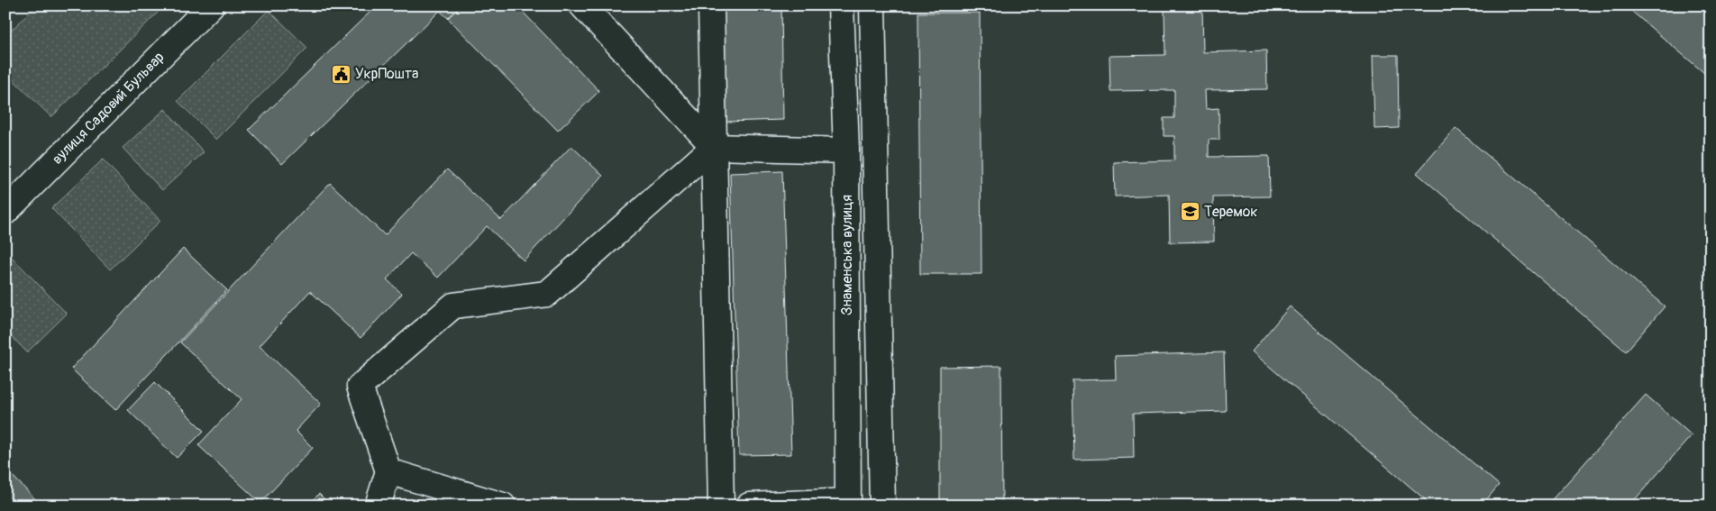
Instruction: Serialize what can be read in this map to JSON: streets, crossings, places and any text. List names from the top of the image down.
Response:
{
  "streets": {
    "main road": ["вулиця Садовий Бульвар", "Знаменська вулиця"]
  },
  "places": {
    "public building": ["УкрПошта"],
    "school or university": ["Теремок"]
  }
}
